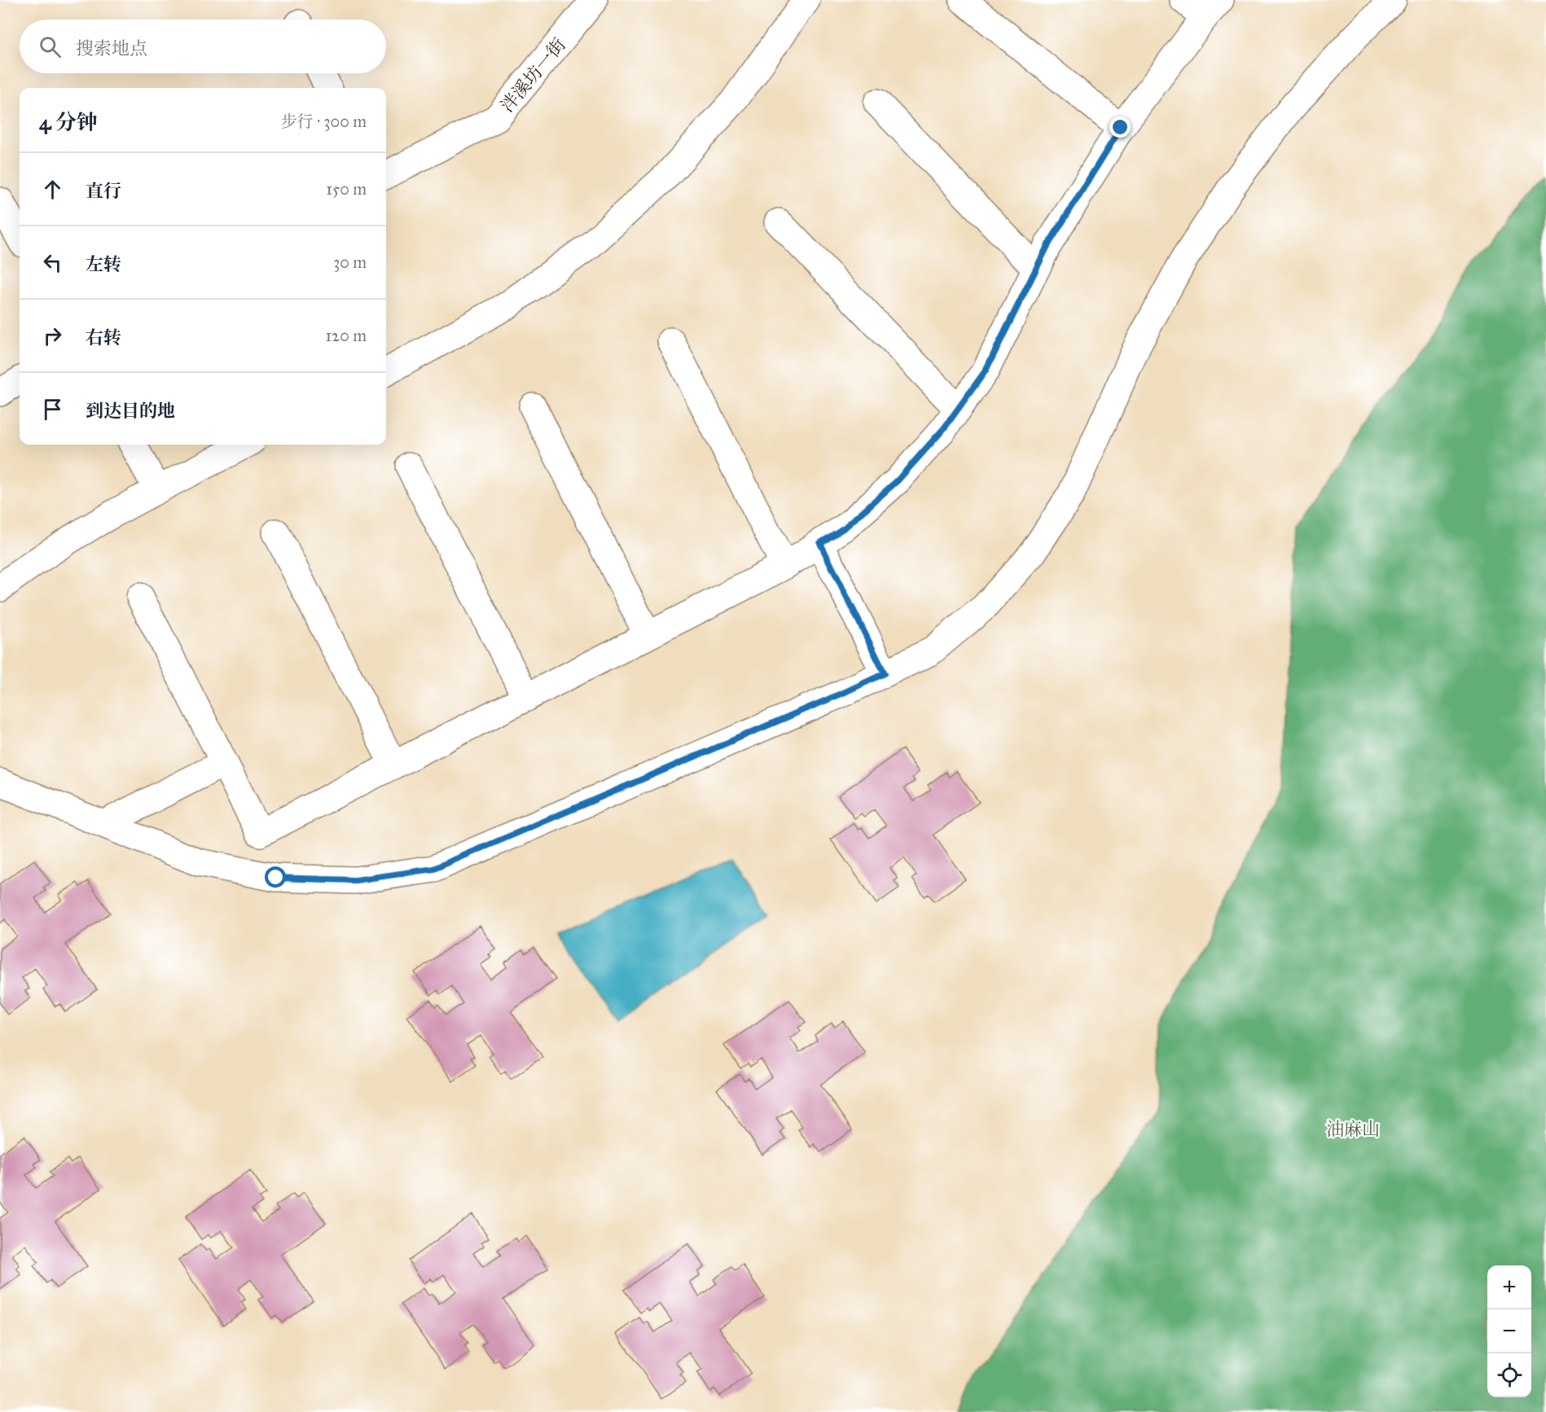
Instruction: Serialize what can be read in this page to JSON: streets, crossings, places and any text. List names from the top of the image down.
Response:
{
  "streets": {
    "street": ["泮溪坊一街"]
  },
  "parks": ["油麻山"],
  "page": {
    "search": "搜索地点",
    "heading": ["4 分钟", "步行 · 300 m"],
    "list": [
      ["直行", "150 m"],
      ["左转", "30 m"],
      ["右转", "120 m"],
      "到达目的地"
    ],
    "map_buttons": ["+", "−"]
  }
}
